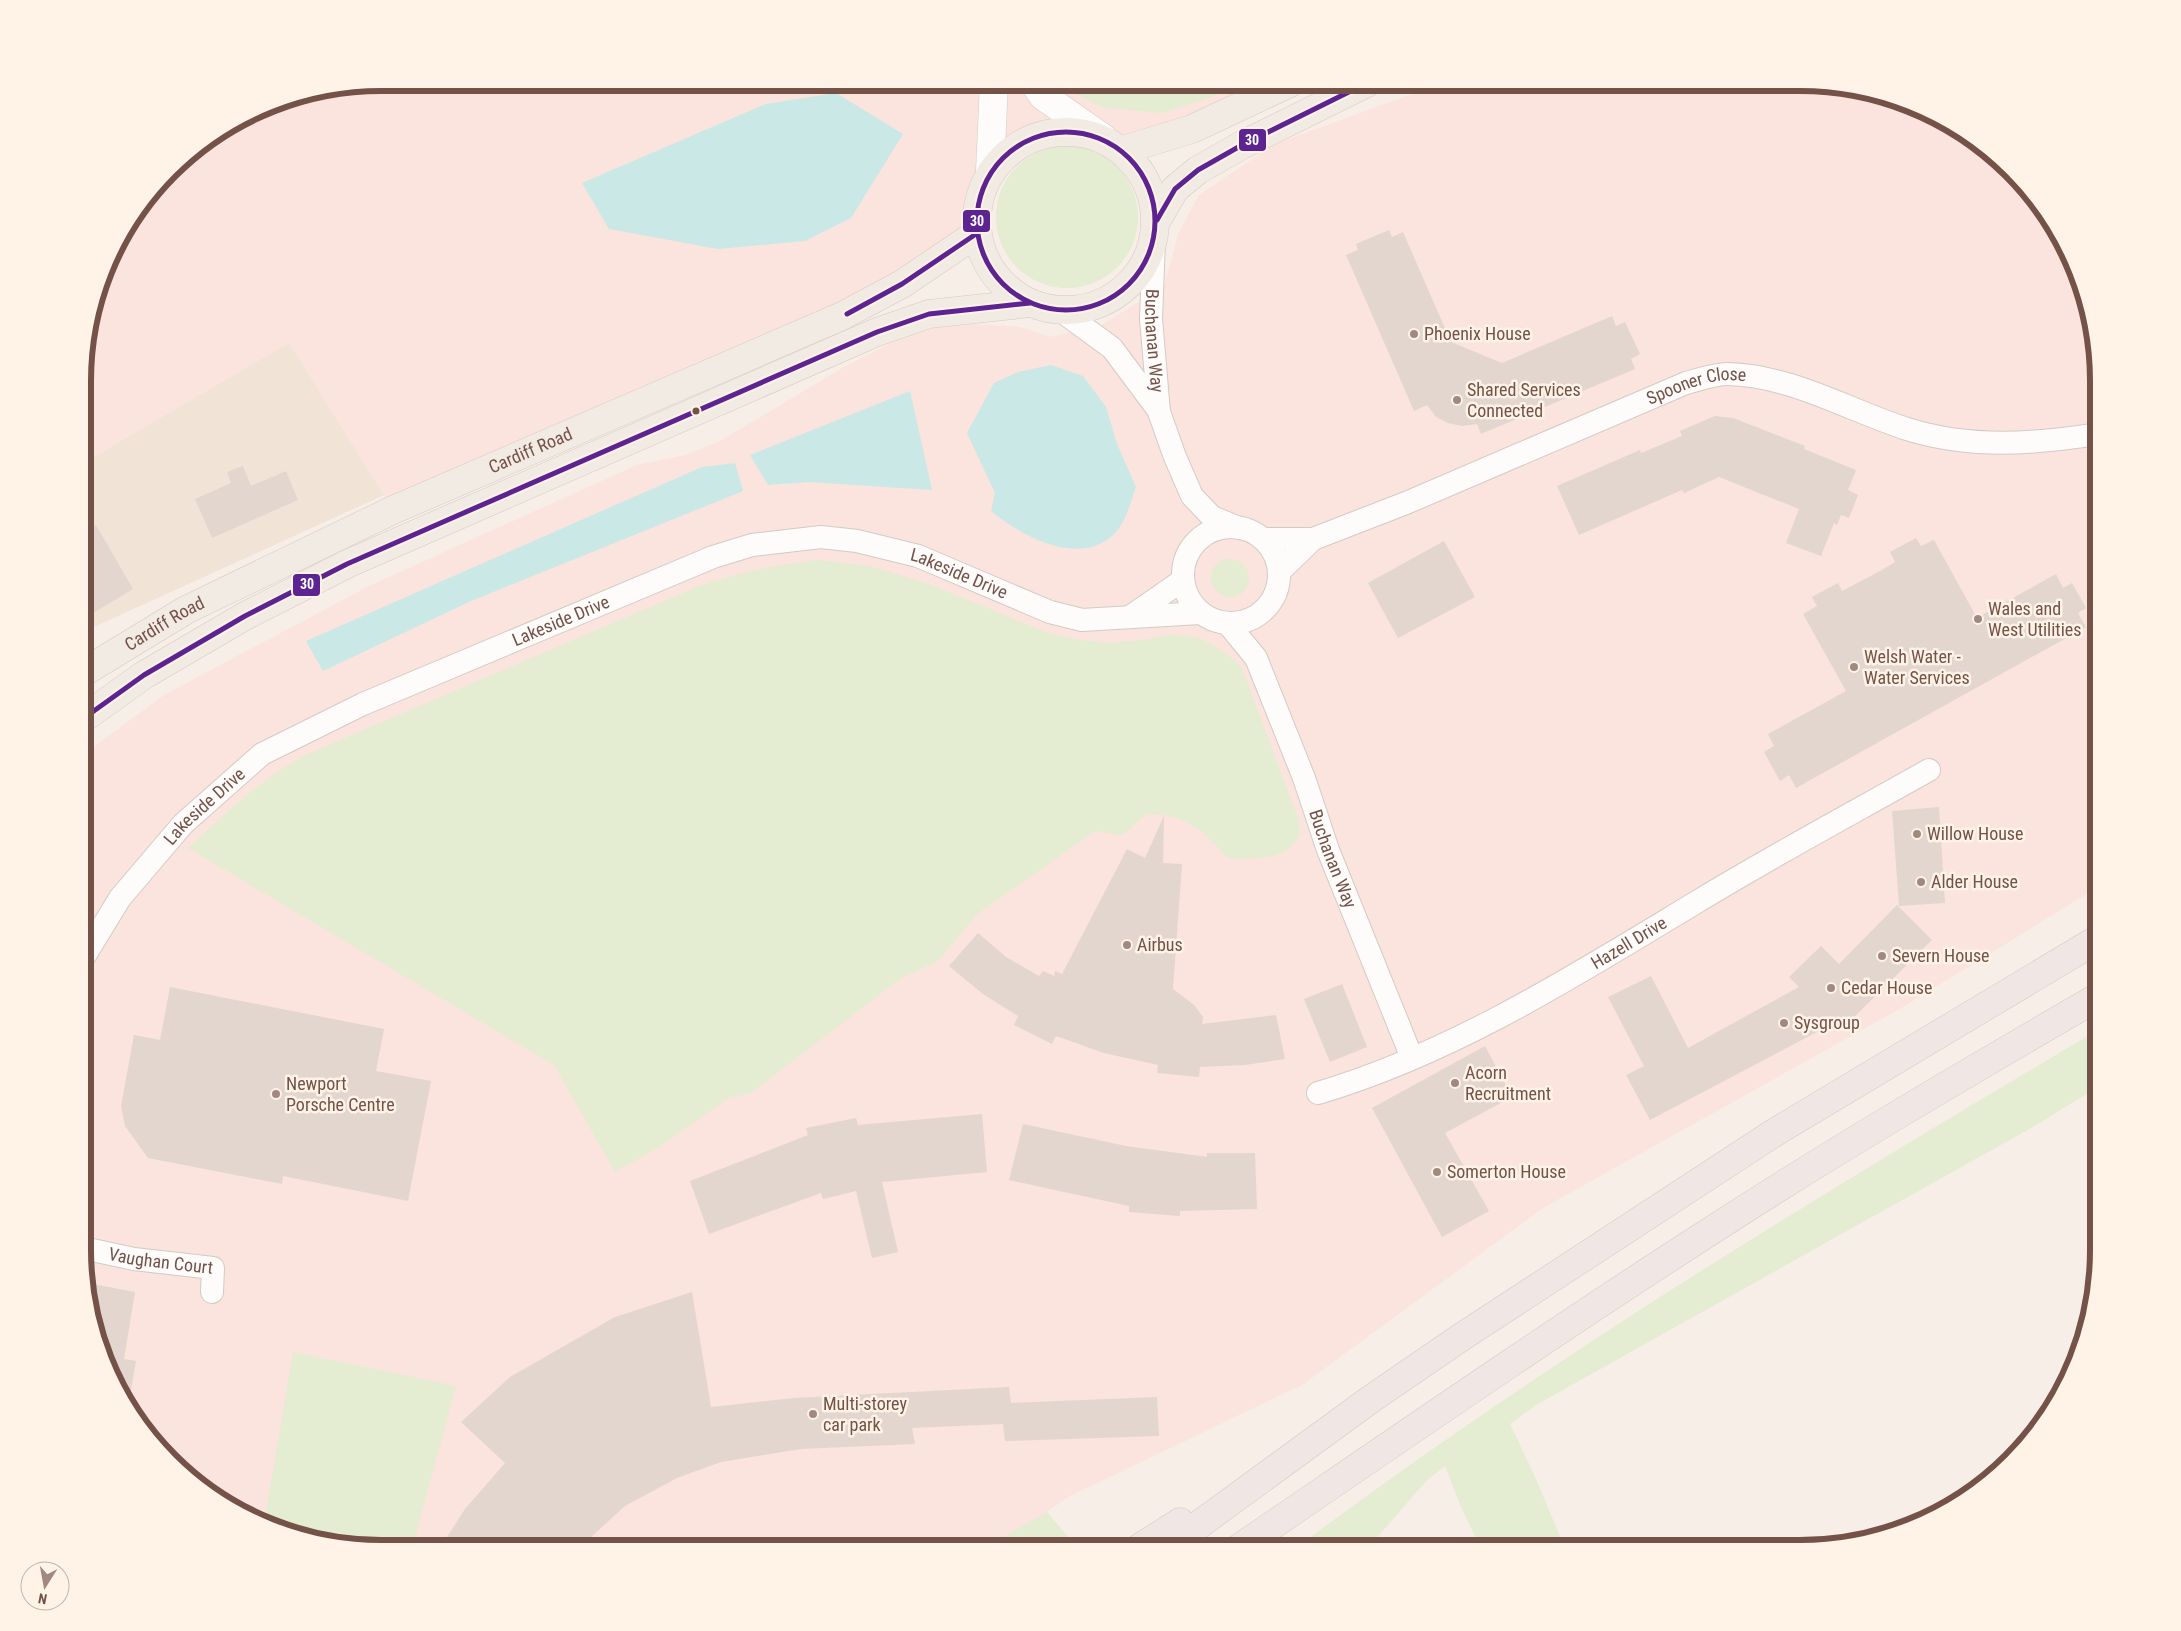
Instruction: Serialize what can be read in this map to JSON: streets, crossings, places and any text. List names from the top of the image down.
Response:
{
  "streets": {
    "main road": ["Cardiff Road"],
    "street": [
      "Buchanan Way",
      "Spooner Close",
      "Lakeside Drive",
      "Hazell Drive",
      "Vaughan Court"
    ]
  },
  "crossings": [
    ["Buchanan Way", "Spooner Close"],
    ["Buchanan Way", "Cardiff Road"],
    ["Buchanan Way", "Lakeside Drive"],
    ["Buchanan Way", "Hazell Drive"],
    ["Spooner Close", "Lakeside Drive"]
  ],
  "places": [
    "Phoenix House",
    "Shared Services Connected",
    "Wales and West Utilities",
    "Welsh Water - Water Services",
    "Willow House",
    "Alder House",
    "Airbus",
    "Severn House",
    "Cedar House",
    "Sysgroup",
    "Acorn Recruitment",
    "Newport Porsche Centre",
    "Somerton House",
    "Multi-storey car park"
  ],
  "lines": ["transit line 30"],
  "north": "bottom"
}
